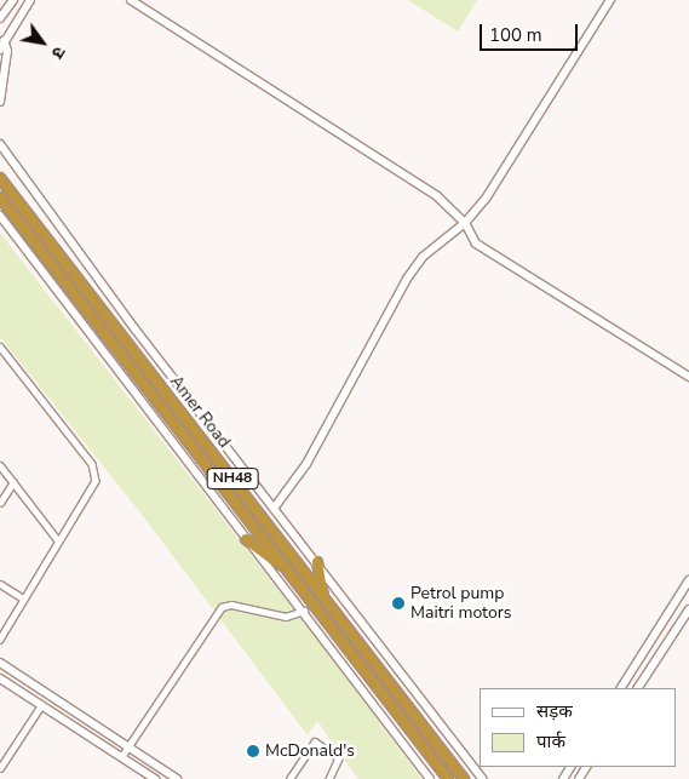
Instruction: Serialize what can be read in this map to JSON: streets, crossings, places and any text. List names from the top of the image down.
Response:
{
  "streets": {
    "highway": ["Amer Road", "NH48"]
  },
  "places": ["Petrol pump Maitri motors", "McDonald's"],
  "legend": ["सड़क", "पार्क"],
  "scale_bar": "100 m",
  "north": "bottom right"
}
